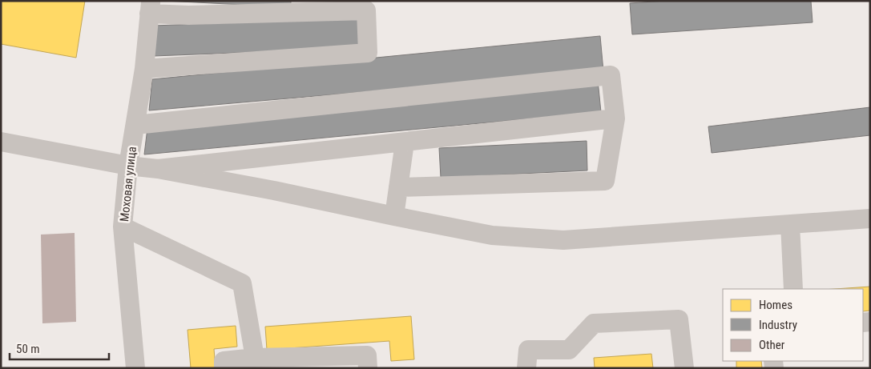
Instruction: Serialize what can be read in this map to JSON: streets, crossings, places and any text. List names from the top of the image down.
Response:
{
  "streets": {
    "street": ["Моховая улица"]
  },
  "legend": ["Homes", "Industry", "Other"],
  "scale_bar": "50 m"
}
